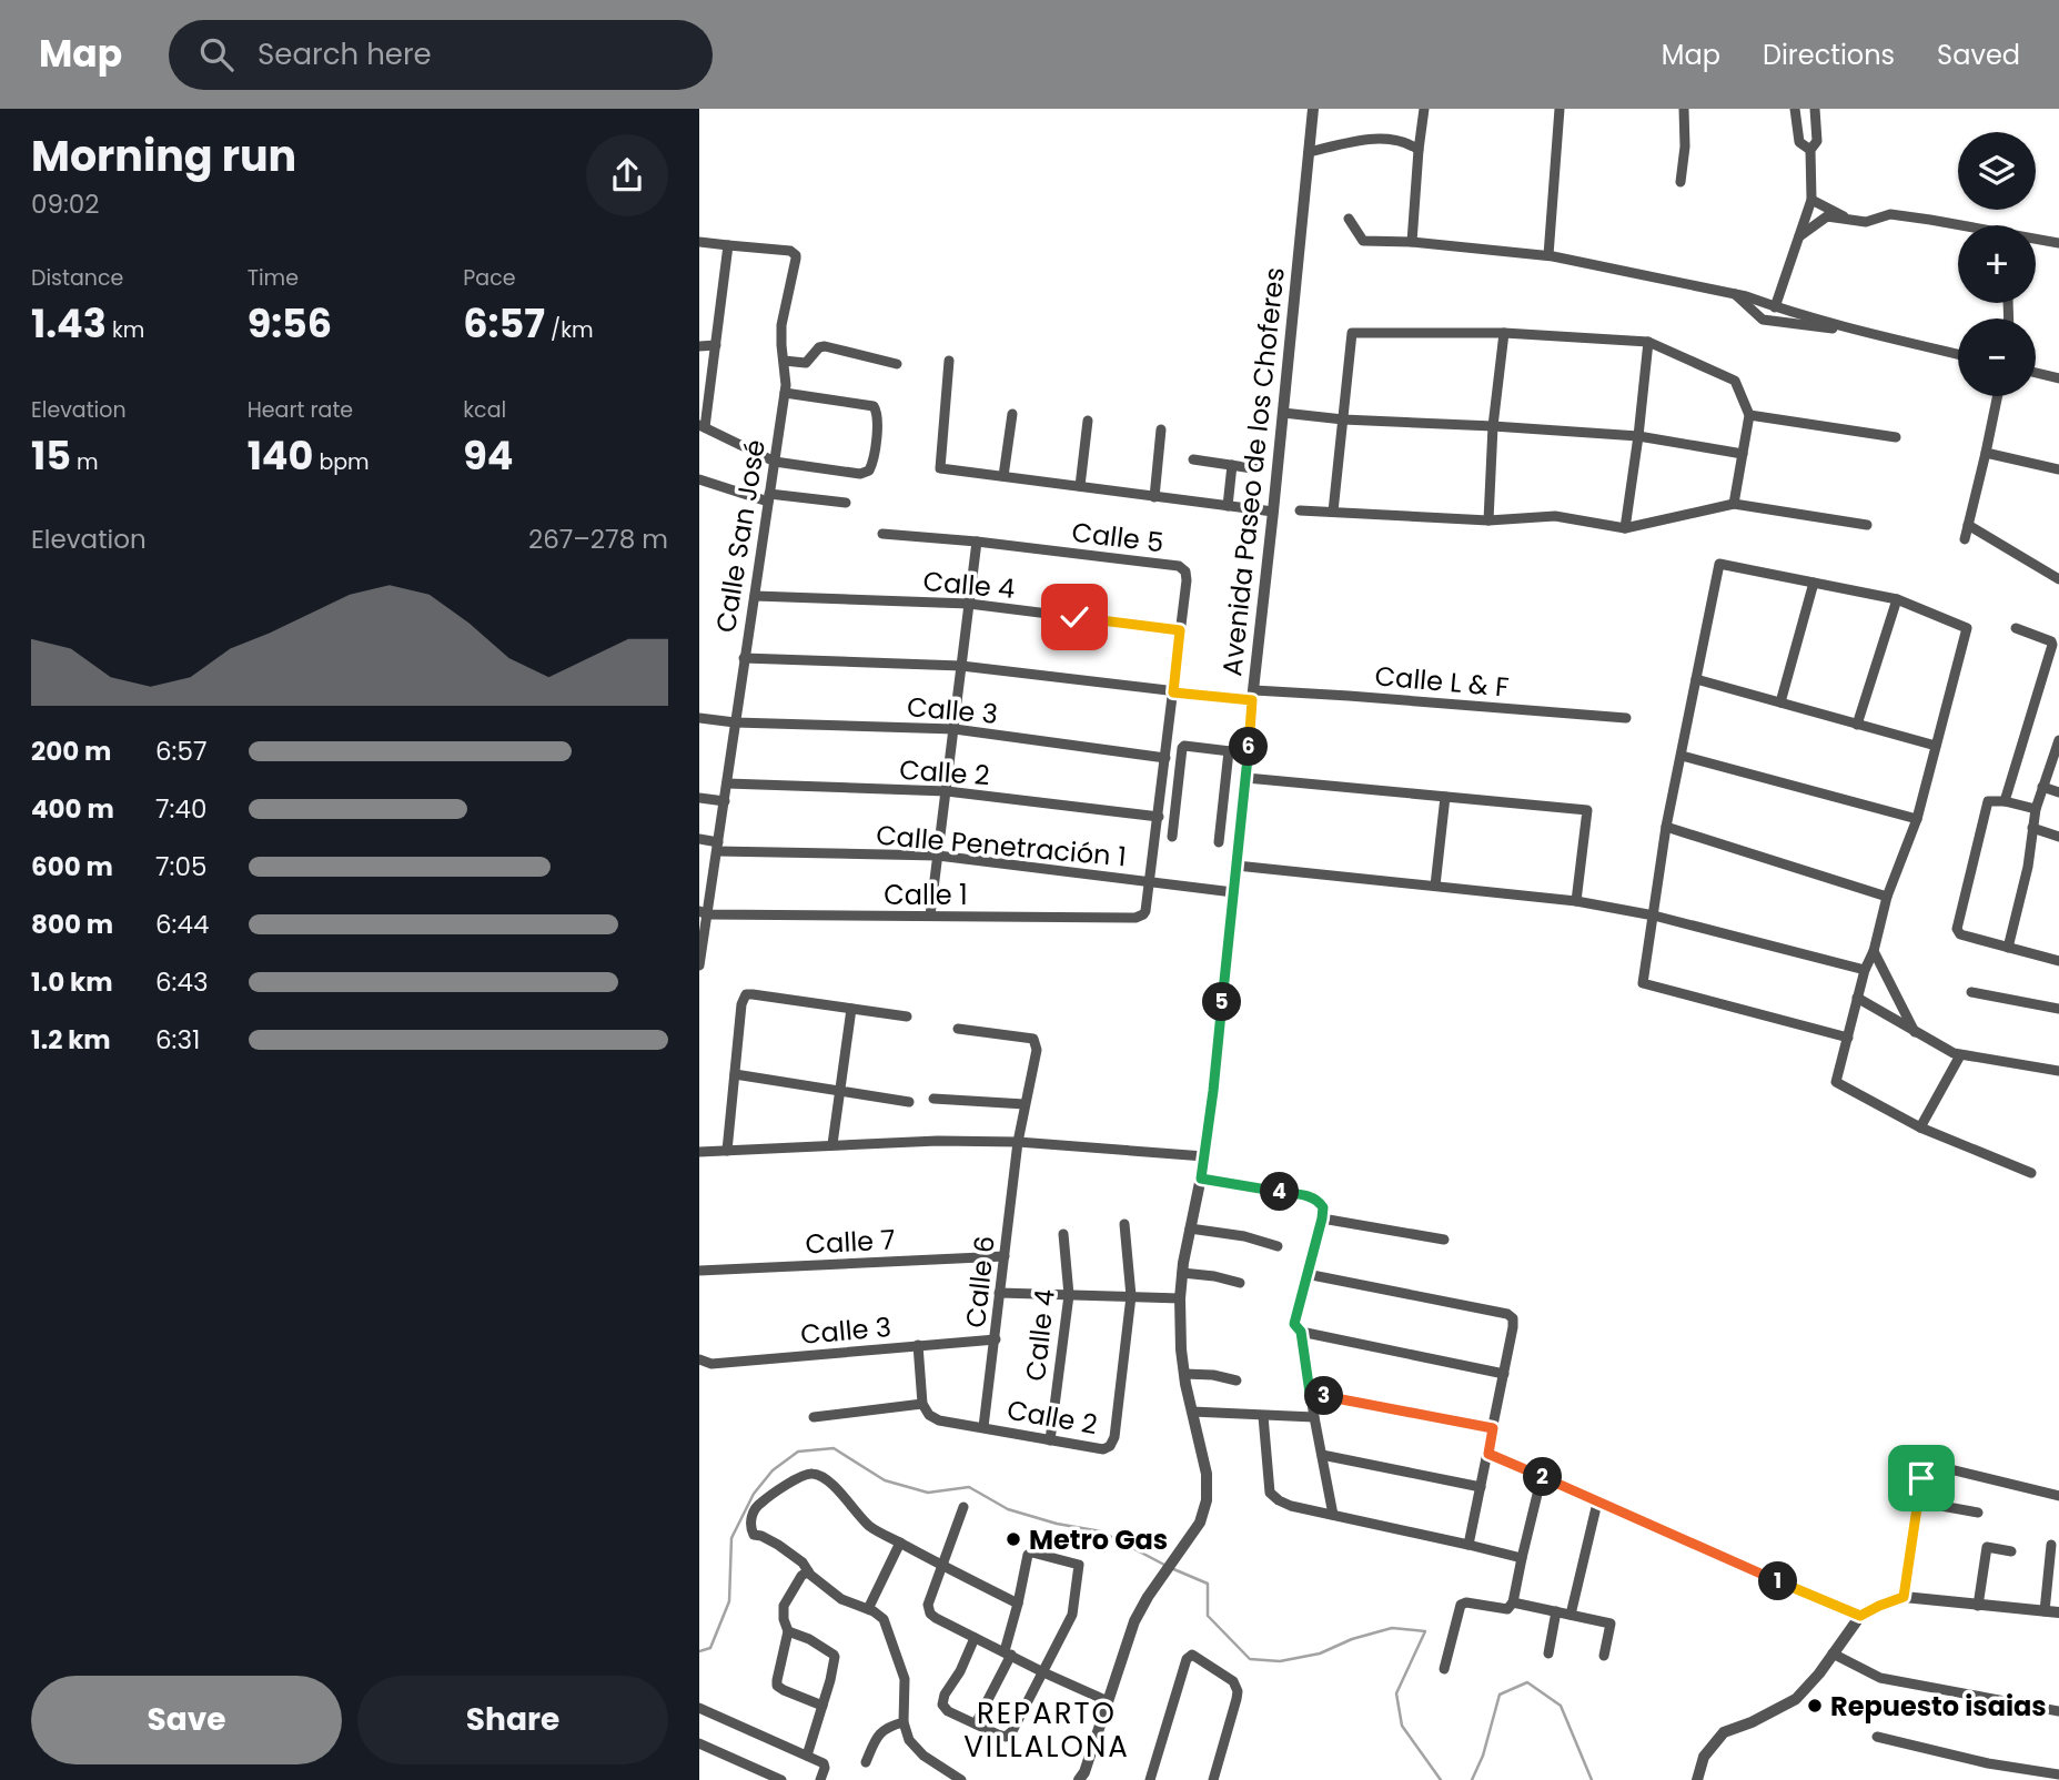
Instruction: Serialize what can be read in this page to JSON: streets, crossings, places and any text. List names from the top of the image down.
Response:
{
  "streets": {
    "street": [
      "Avenida Paseo de los Choferes",
      "Calle San José",
      "Calle 5",
      "Calle 4",
      "Calle L & F",
      "Calle 3",
      "Calle 2",
      "Calle Penetración 1",
      "Calle 1",
      "Calle 7",
      "Calle 6"
    ]
  },
  "crossings": [
    ["Avenida Paseo de los Choferes", "Calle L & F"],
    ["Avenida Paseo de los Choferes", "Calle Penetración 1"],
    ["Calle San José", "Calle 4"],
    ["Calle San José", "Calle L & F"],
    ["Calle San José", "Calle 3"],
    ["Calle San José", "Calle 2"],
    ["Calle San José", "Calle Penetración 1"],
    ["Calle San José", "Calle 1"],
    ["Calle 5", "Calle 4"],
    ["Calle 5", "Calle L & F"],
    ["Calle 5", "Calle 3"],
    ["Calle 5", "Calle 2"],
    ["Calle 5", "Calle Penetración 1"],
    ["Calle 5", "Calle 1"],
    ["Calle 4", "Calle 2"],
    ["Calle 3", "Calle 6"],
    ["Calle 2", "Calle 6"],
    ["Calle 7", "Calle 6"]
  ],
  "districts": ["REPARTO VILLALONA"],
  "places": ["Metro Gas", "Repuesto isaias"],
  "page": {
    "header": "Map",
    "search": "Search here",
    "nav": ["Map", "Directions", "Saved"],
    "heading": ["Morning run", "09:02"],
    "map_buttons": ["+", "−"],
    "stats": [
      ["Distance", "1.43 km"],
      ["Time", "9:56"],
      ["Pace", "6:57 /km"],
      ["Elevation", "15 m"],
      ["Heart rate", "140 bpm"],
      ["kcal", "94"]
    ],
    "chart": ["Elevation", "267–278 m"],
    "list": [
      {
        "name": "200 m",
        "note": "6:57"
      },
      {
        "name": "400 m",
        "note": "7:40"
      },
      {
        "name": "600 m",
        "note": "7:05"
      },
      {
        "name": "800 m",
        "note": "6:44"
      },
      {
        "name": "1.0 km",
        "note": "6:43"
      },
      {
        "name": "1.2 km",
        "note": "6:31"
      }
    ],
    "pins": [
      "6",
      "5",
      "4",
      "3",
      "2",
      "1"
    ],
    "buttons": ["Save", "Share"]
  }
}
